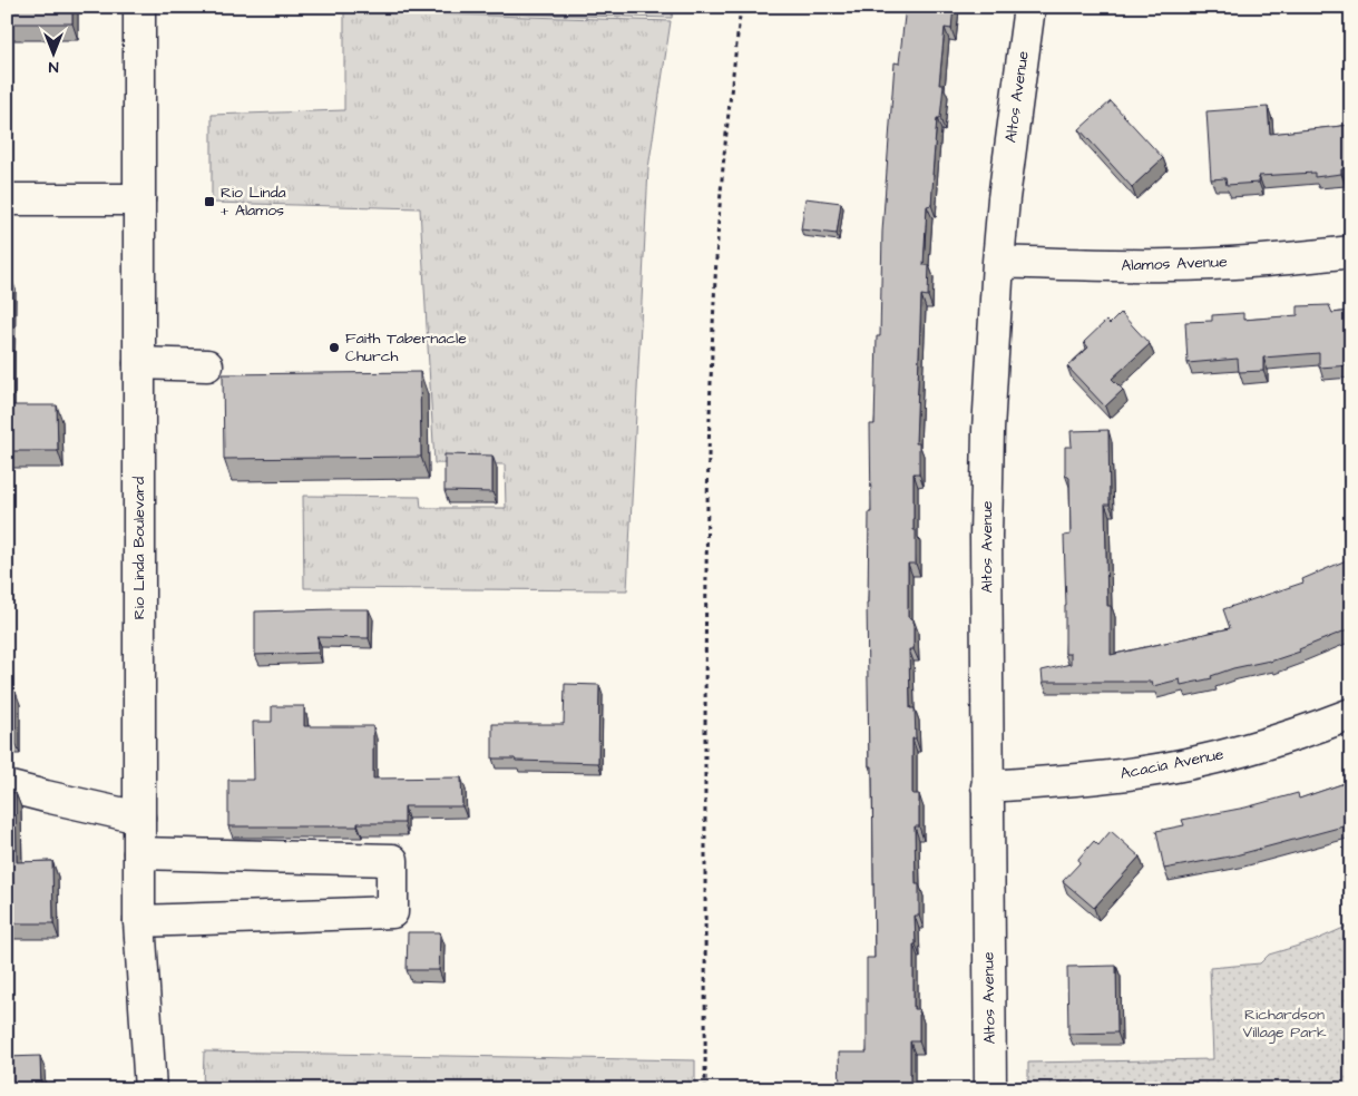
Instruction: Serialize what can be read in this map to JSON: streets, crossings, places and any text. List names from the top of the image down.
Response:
{
  "streets": {
    "street": [
      "Altos Avenue",
      "Alamos Avenue",
      "Rio Linda Boulevard",
      "Acacia Avenue"
    ]
  },
  "crossings": [
    ["Altos Avenue", "Alamos Avenue"],
    ["Altos Avenue", "Acacia Avenue"]
  ],
  "parks": ["Richardson Village Park"],
  "places": {
    "transit": ["Rio Linda + Alamos"],
    "other": ["Faith Tabernacle Church"]
  },
  "north": "bottom"
}
